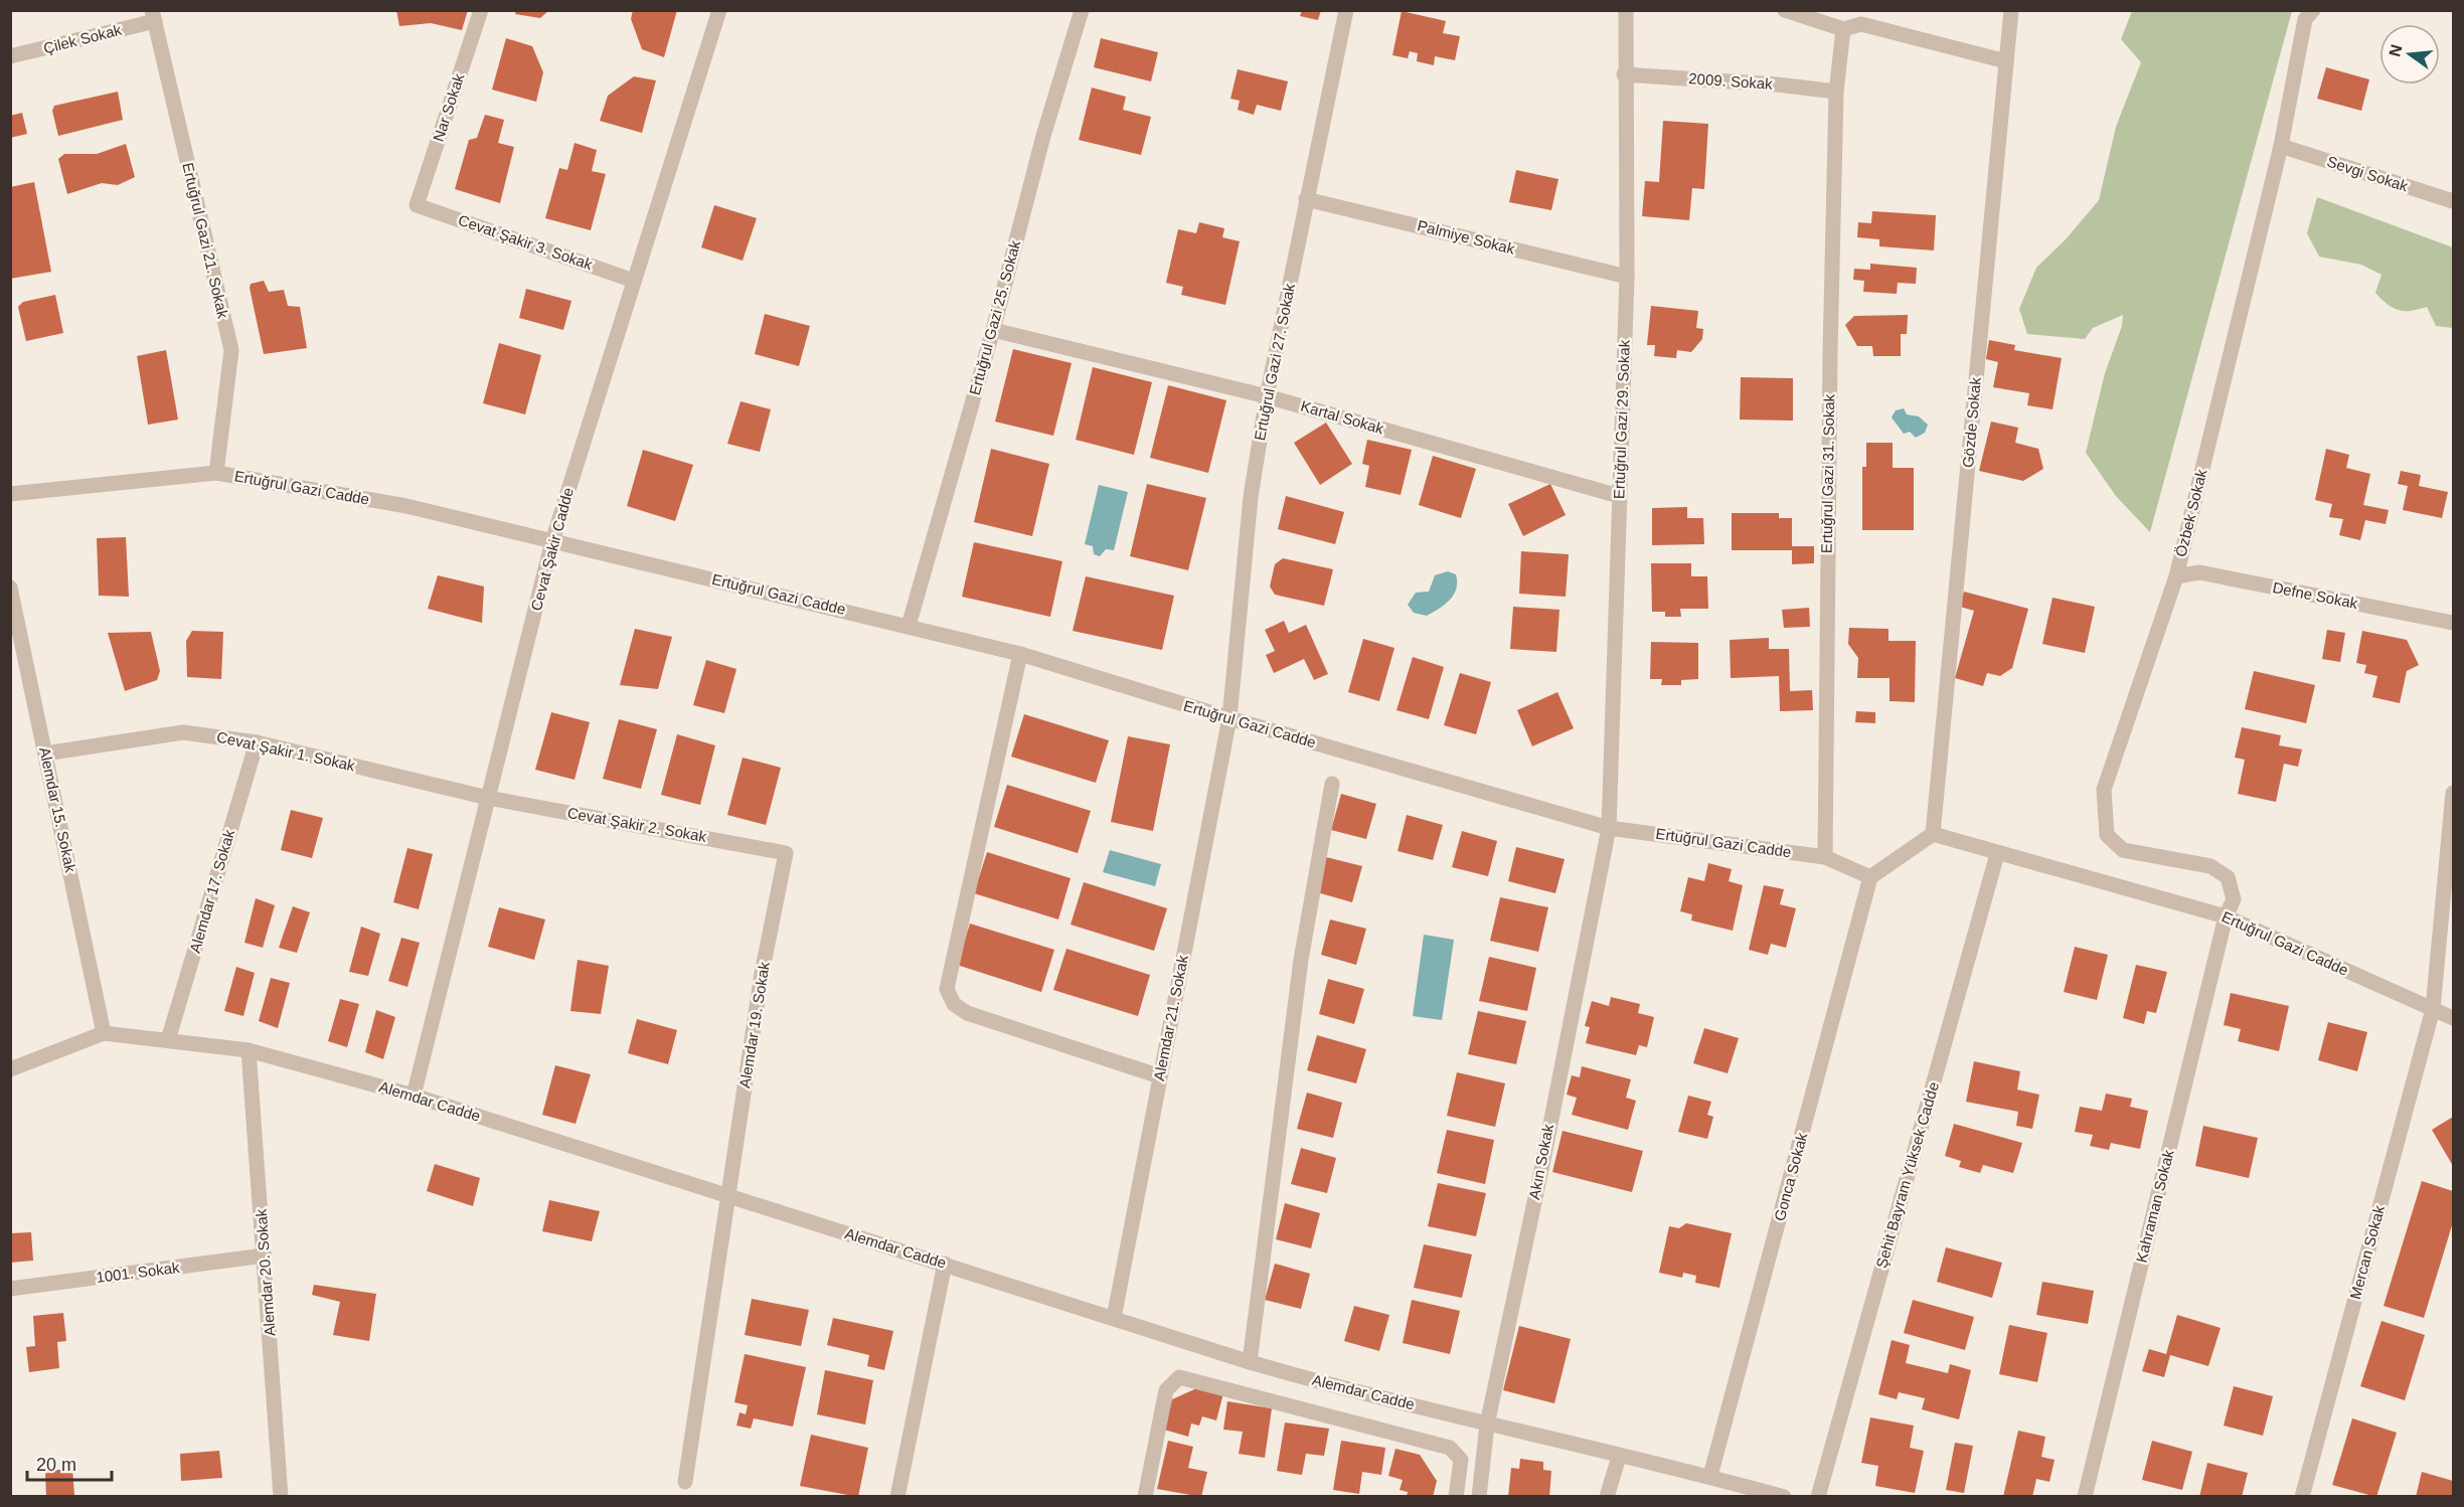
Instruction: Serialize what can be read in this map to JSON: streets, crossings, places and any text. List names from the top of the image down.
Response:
{
  "streets": {
    "street": [
      "Çilek Sokak",
      "2009. Sokak",
      "Nar Sokak",
      "Sevgi Sokak",
      "Palmiye Sokak",
      "Ertuğrul Gazi 21. Sokak",
      "Cevat Şakir 3. Sokak",
      "Ertuğrul Gazi 25. Sokak",
      "Ertuğrul Gazi 27. Sokak",
      "Kartal Sokak",
      "Ertuğrul Gazi 29. Sokak",
      "Gözde Sokak",
      "Ertuğrul Gazi 31. Sokak",
      "Ertuğrul Gazi Cadde",
      "Özbek Sokak",
      "Cevat Şakir Cadde",
      "Defne Sokak",
      "Cevat Şakir 1. Sokak",
      "Alemdar 15. Sokak",
      "Cevat Şakir 2. Sokak",
      "Alemdar 17. Sokak",
      "Alemdar 21. Sokak",
      "Alemdar 19. Sokak",
      "Alemdar Cadde",
      "Akın Sokak",
      "Şehit Bayram Yüksek Cadde",
      "Gonca Sokak",
      "Kahraman Sokak",
      "Mercan Sokak",
      "1001. Sokak",
      "Alemdar 20. Sokak"
    ]
  },
  "crossings": [
    ["Çilek Sokak", "Ertuğrul Gazi 21. Sokak"],
    ["2009. Sokak", "Ertuğrul Gazi 29. Sokak"],
    ["2009. Sokak", "Ertuğrul Gazi 31. Sokak"],
    ["Nar Sokak", "Cevat Şakir 3. Sokak"],
    ["Sevgi Sokak", "Özbek Sokak"],
    ["Palmiye Sokak", "Ertuğrul Gazi 27. Sokak"],
    ["Palmiye Sokak", "Ertuğrul Gazi 29. Sokak"],
    ["Ertuğrul Gazi 21. Sokak", "Ertuğrul Gazi Cadde"],
    ["Cevat Şakir 3. Sokak", "Cevat Şakir Cadde"],
    ["Ertuğrul Gazi 25. Sokak", "Kartal Sokak"],
    ["Ertuğrul Gazi 25. Sokak", "Ertuğrul Gazi Cadde"],
    ["Ertuğrul Gazi 27. Sokak", "Kartal Sokak"],
    ["Ertuğrul Gazi 27. Sokak", "Ertuğrul Gazi Cadde"],
    ["Ertuğrul Gazi 27. Sokak", "Alemdar 21. Sokak"],
    ["Kartal Sokak", "Ertuğrul Gazi 29. Sokak"],
    ["Ertuğrul Gazi 29. Sokak", "Ertuğrul Gazi Cadde"],
    ["Ertuğrul Gazi 29. Sokak", "Akın Sokak"],
    ["Gözde Sokak", "Ertuğrul Gazi Cadde"],
    ["Ertuğrul Gazi 31. Sokak", "Ertuğrul Gazi Cadde"],
    ["Ertuğrul Gazi Cadde", "Özbek Sokak"],
    ["Ertuğrul Gazi Cadde", "Cevat Şakir Cadde"],
    ["Ertuğrul Gazi Cadde", "Alemdar 21. Sokak"],
    ["Ertuğrul Gazi Cadde", "Akın Sokak"],
    ["Ertuğrul Gazi Cadde", "Şehit Bayram Yüksek Cadde"],
    ["Ertuğrul Gazi Cadde", "Gonca Sokak"],
    ["Ertuğrul Gazi Cadde", "Kahraman Sokak"],
    ["Ertuğrul Gazi Cadde", "Mercan Sokak"],
    ["Özbek Sokak", "Defne Sokak"],
    ["Özbek Sokak", "Kahraman Sokak"],
    ["Cevat Şakir Cadde", "Cevat Şakir 1. Sokak"],
    ["Cevat Şakir Cadde", "Cevat Şakir 2. Sokak"],
    ["Cevat Şakir Cadde", "Alemdar Cadde"],
    ["Cevat Şakir 1. Sokak", "Alemdar 15. Sokak"],
    ["Cevat Şakir 1. Sokak", "Cevat Şakir 2. Sokak"],
    ["Cevat Şakir 1. Sokak", "Alemdar 17. Sokak"],
    ["Alemdar 15. Sokak", "Alemdar Cadde"],
    ["Cevat Şakir 2. Sokak", "Alemdar 19. Sokak"],
    ["Alemdar 17. Sokak", "Alemdar Cadde"],
    ["Alemdar 21. Sokak", "Alemdar Cadde"],
    ["Alemdar 19. Sokak", "Alemdar Cadde"],
    ["Alemdar Cadde", "Akın Sokak"],
    ["Alemdar Cadde", "Gonca Sokak"],
    ["Alemdar Cadde", "Alemdar 20. Sokak"],
    ["1001. Sokak", "Alemdar 20. Sokak"]
  ],
  "scale_bar": "20 m",
  "north": "left"
}
